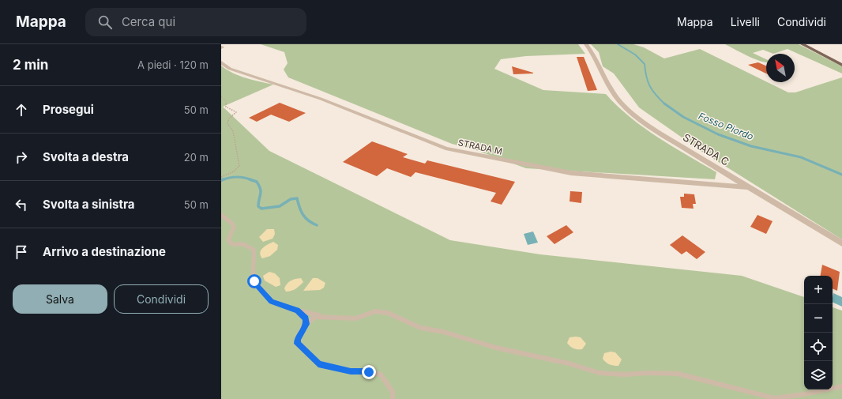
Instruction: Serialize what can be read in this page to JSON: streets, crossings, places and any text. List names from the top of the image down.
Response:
{
  "streets": {
    "street": ["STRADA M", "STRADA C"]
  },
  "crossings": [
    ["STRADA M", "STRADA C"]
  ],
  "water": ["Fosso Piordo"],
  "north": "top left",
  "page": {
    "header": "Mappa",
    "search": "Cerca qui",
    "nav": ["Mappa", "Livelli", "Condividi"],
    "heading": ["2 min", "A piedi · 120 m"],
    "list": [
      ["Prosegui", "50 m"],
      ["Svolta a destra", "20 m"],
      ["Svolta a sinistra", "50 m"],
      "Arrivo a destinazione"
    ],
    "buttons": ["Salva", "Condividi"],
    "map_buttons": ["+", "−"]
  }
}
